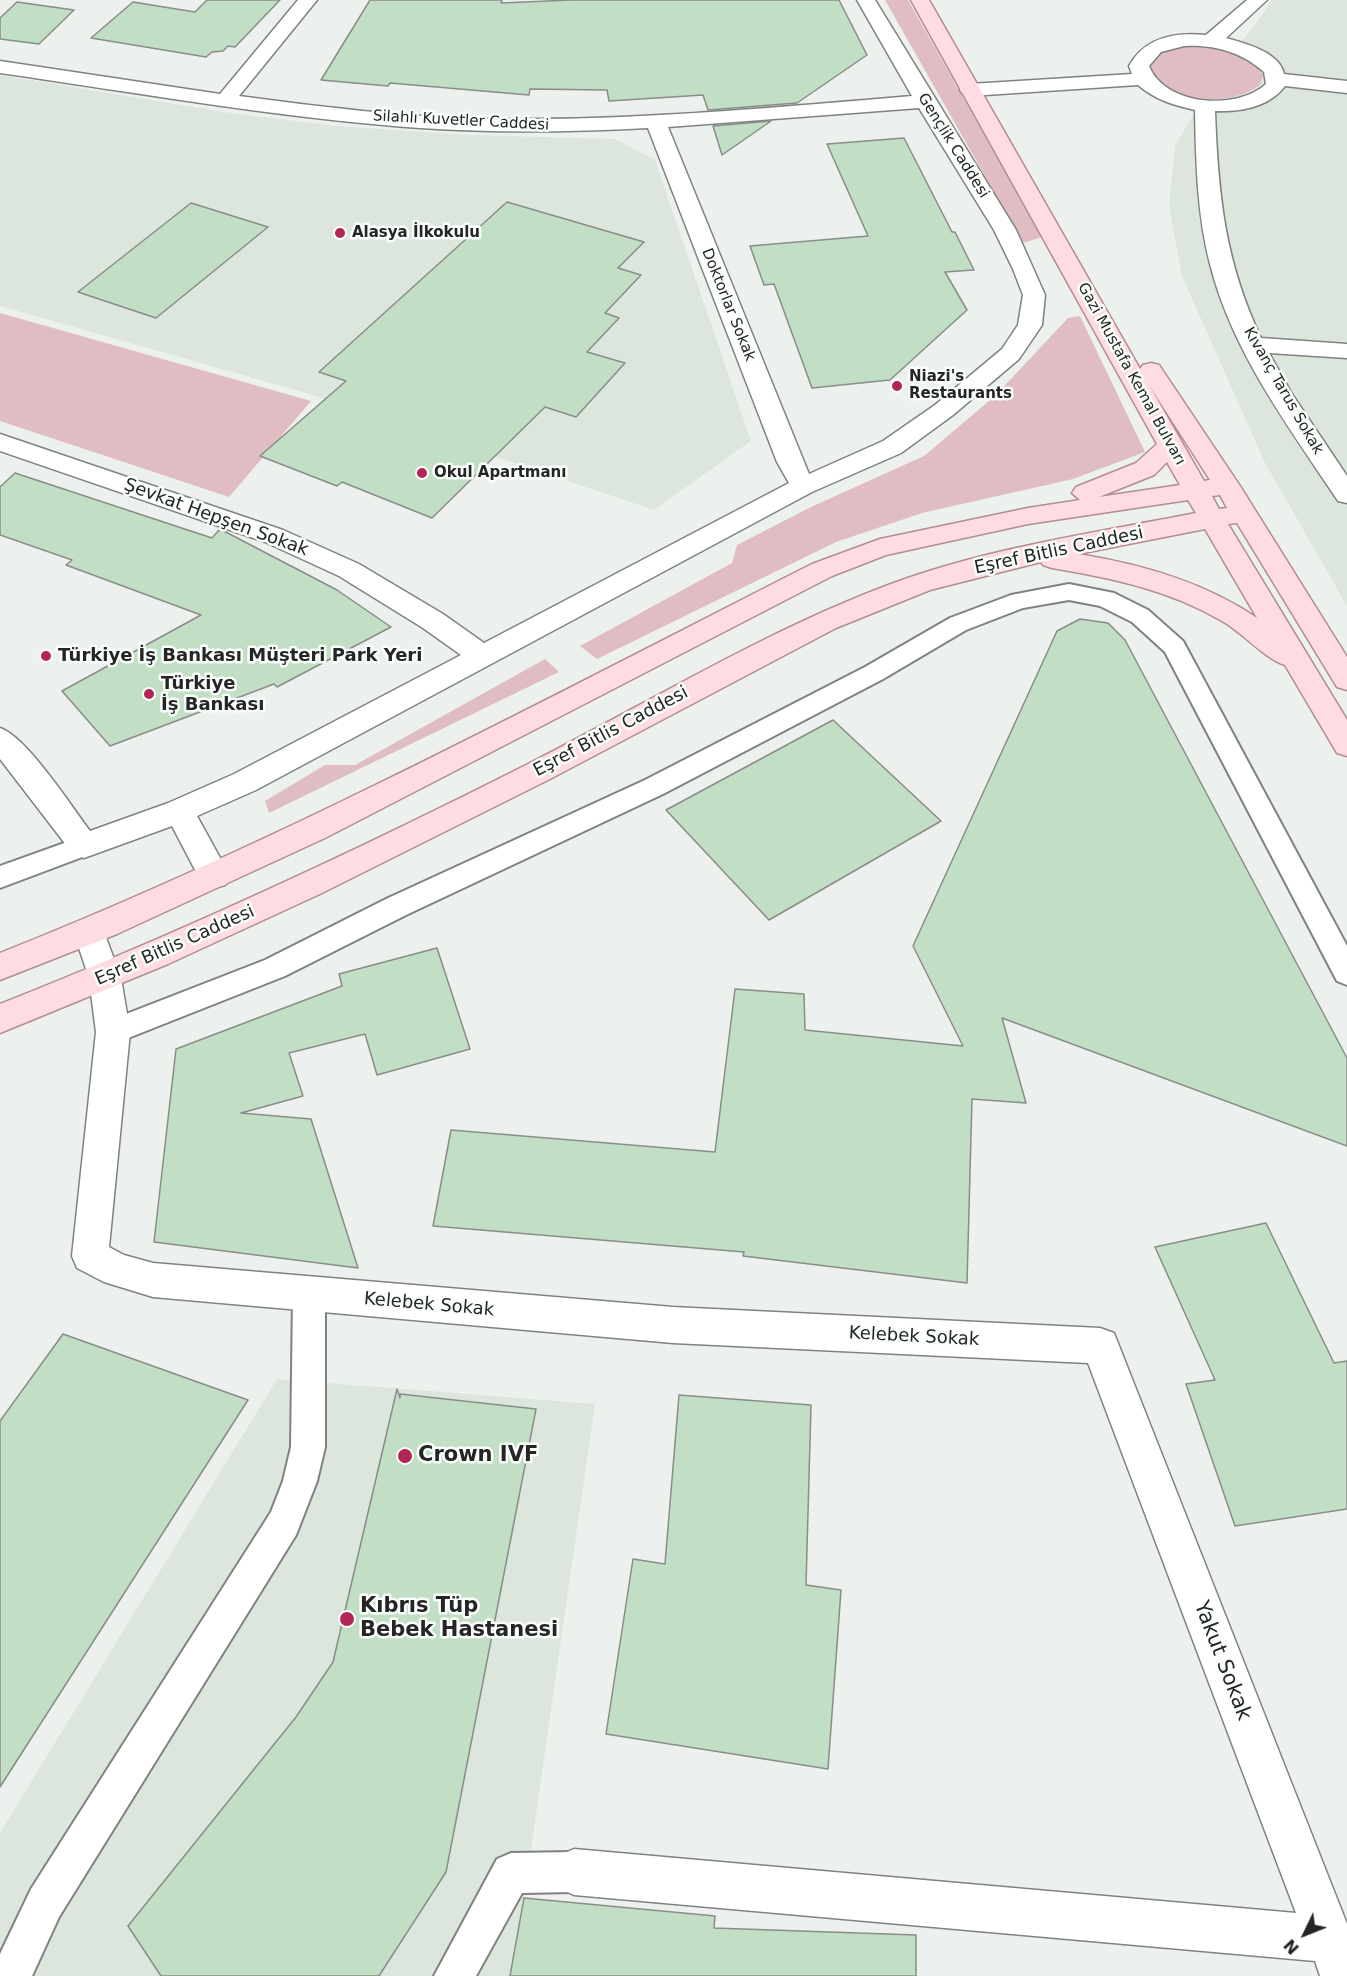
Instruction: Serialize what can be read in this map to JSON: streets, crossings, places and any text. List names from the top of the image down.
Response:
{
  "streets": {
    "main road": ["Gazi Mustafa Kemal Bulvarı", "Eşref Bitlis Caddesi"],
    "street": [
      "Silahlı Kuvetler Caddesi",
      "Gençlik Caddesi",
      "Doktorlar Sokak",
      "Kıvanç Tarus Sokak",
      "Şevkat Hepşen Sokak",
      "Kelebek Sokak",
      "Yakut Sokak"
    ]
  },
  "crossings": [
    ["Silahlı Kuvetler Caddesi", "Gençlik Caddesi"],
    ["Silahlı Kuvetler Caddesi", "Doktorlar Sokak"],
    ["Gençlik Caddesi", "Doktorlar Sokak"],
    ["Gazi Mustafa Kemal Bulvarı", "Eşref Bitlis Caddesi"],
    ["Eşref Bitlis Caddesi", "Kelebek Sokak"],
    ["Kelebek Sokak", "Yakut Sokak"]
  ],
  "places": [
    "Alasya İlkokulu",
    "Niazi's Restaurants",
    "Okul Apartmanı",
    "Türkiye İş Bankası Müşteri Park Yeri",
    "Türkiye İş Bankası",
    "Crown IVF",
    "Kıbrıs Tüp Bebek Hastanesi"
  ],
  "north": "bottom left"
}
